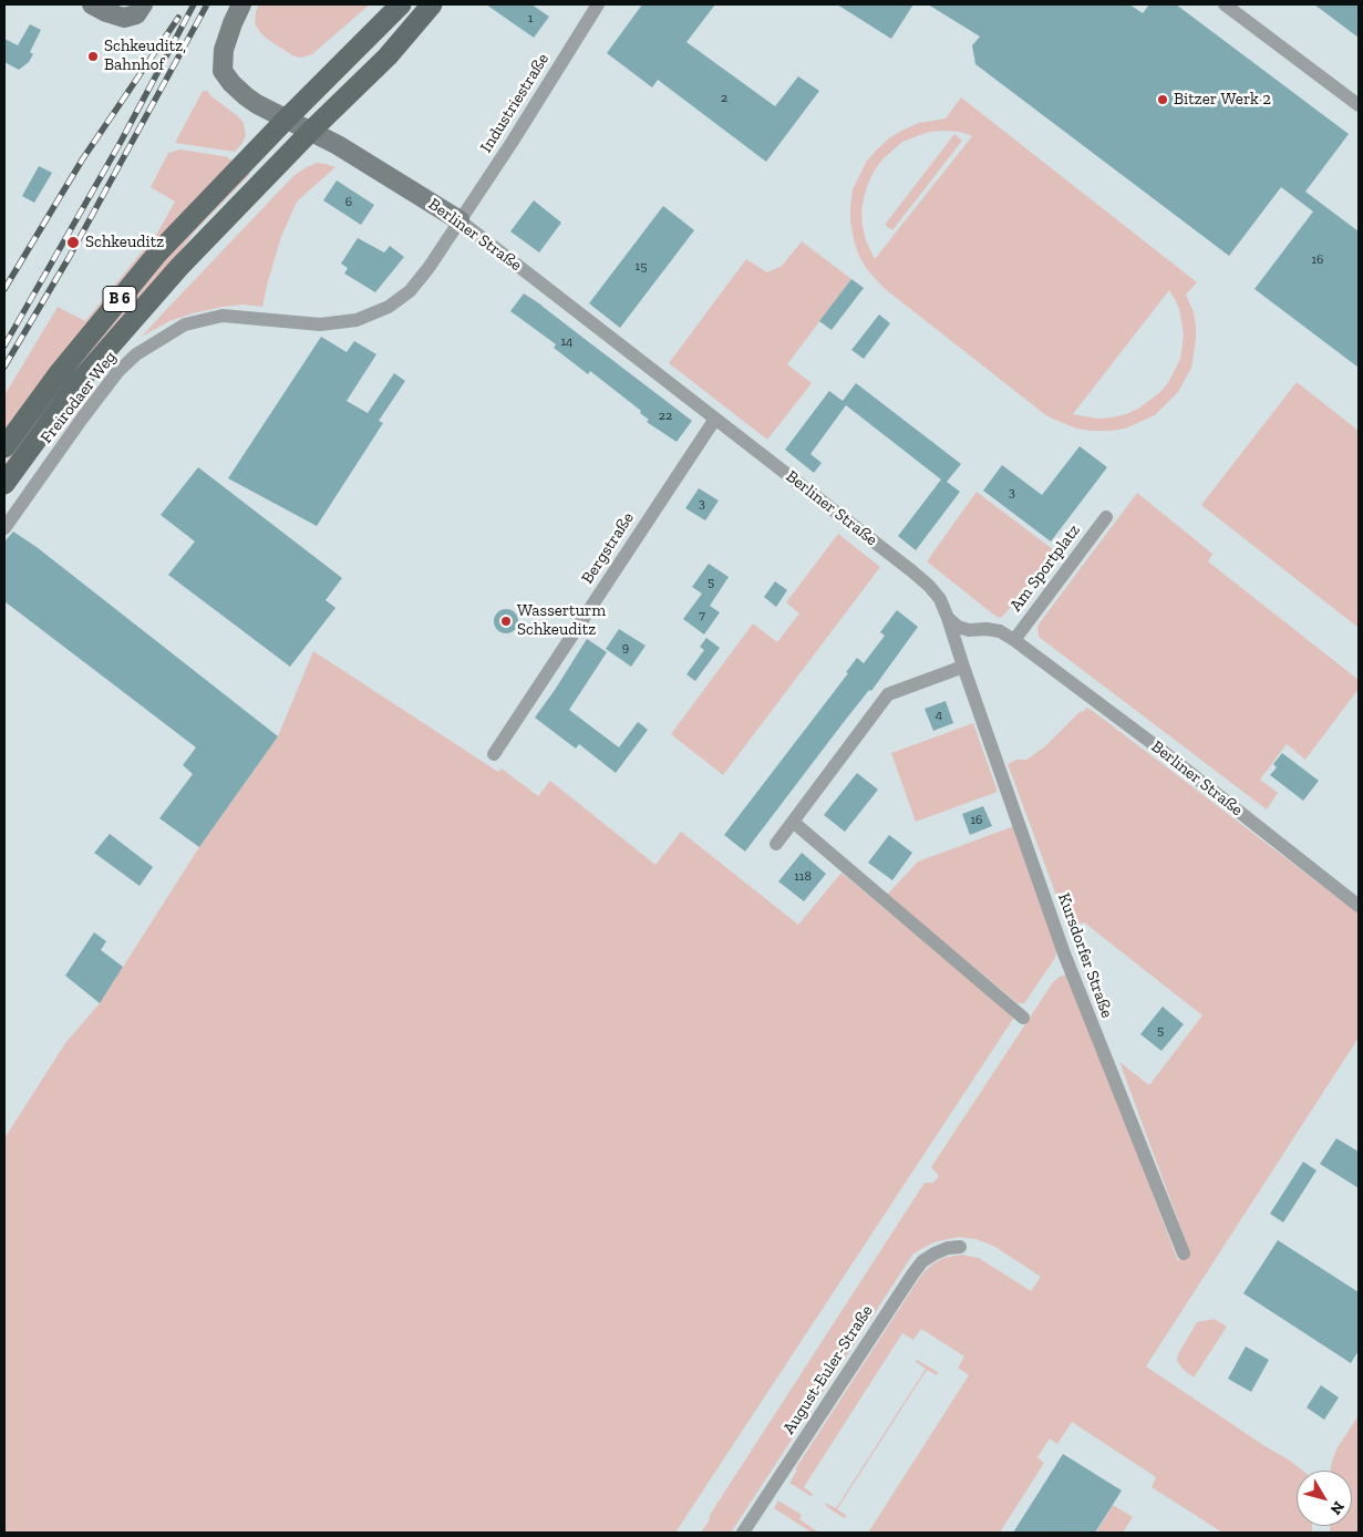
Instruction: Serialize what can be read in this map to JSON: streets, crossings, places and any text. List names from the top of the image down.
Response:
{
  "streets": {
    "main road": ["B 6"],
    "street": [
      "Industriestraße",
      "Berliner Straße",
      "Freirodaer Weg",
      "Bergstraße",
      "Am Sportplatz",
      "Kursdorfer Straße",
      "August-Euler-Straße"
    ]
  },
  "crossings": [
    ["Industriestraße", "Berliner Straße"],
    ["Industriestraße", "Freirodaer Weg"],
    ["Berliner Straße", "B 6"],
    ["Berliner Straße", "Freirodaer Weg"],
    ["Berliner Straße", "Bergstraße"],
    ["Berliner Straße", "Am Sportplatz"],
    ["Berliner Straße", "Kursdorfer Straße"]
  ],
  "places": [
    "Schkeuditz, Bahnhof",
    "Bitzer Werk 2",
    "Schkeuditz",
    "Wasserturm Schkeuditz"
  ],
  "house_numbers": [
    "1",
    "2",
    "6",
    "16",
    "15",
    "14",
    "22",
    "3",
    "3",
    "5",
    "7",
    "9",
    "4",
    "16",
    "118",
    "5"
  ],
  "north": "bottom right"
}
